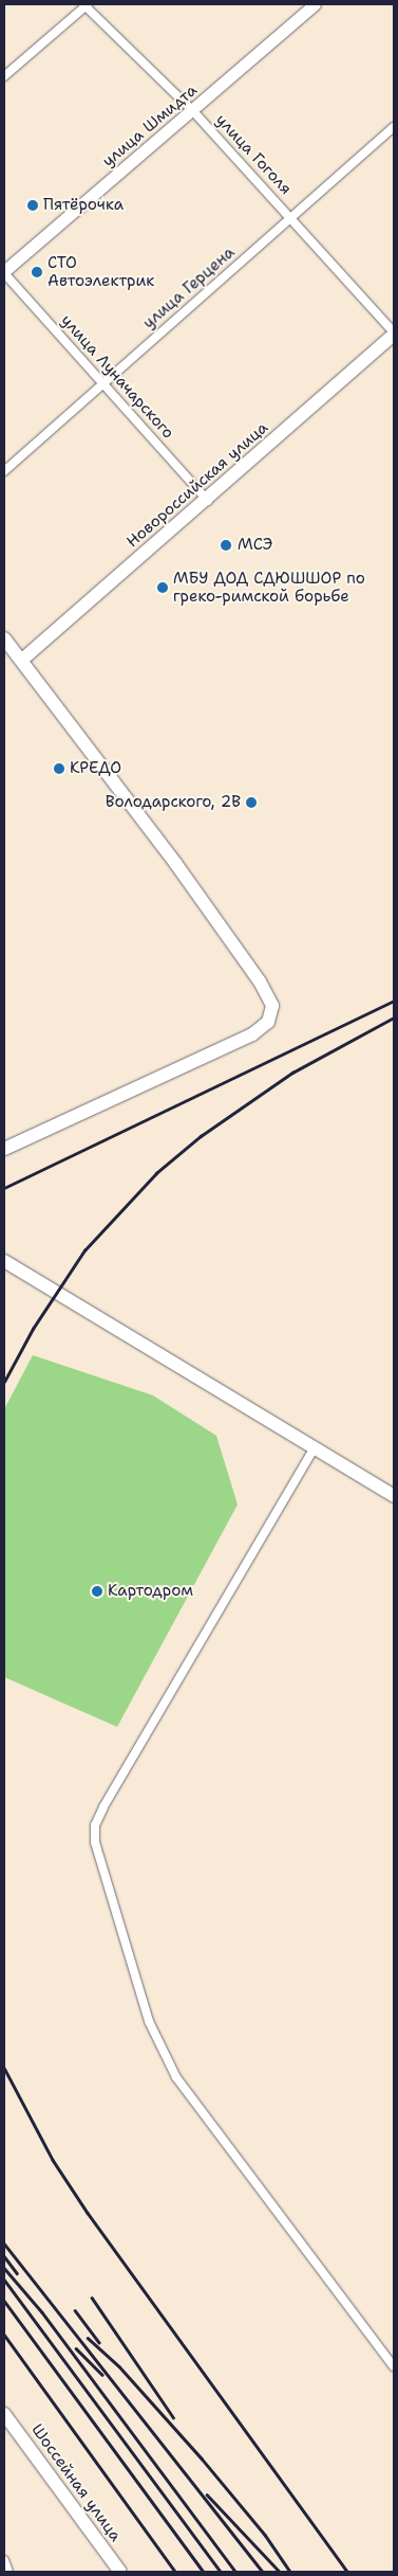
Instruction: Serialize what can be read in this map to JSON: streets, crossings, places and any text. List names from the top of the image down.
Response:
{
  "streets": {
    "main road": ["Новороссийская улица", "Шоссейная улица"],
    "street": [
      "улица Шмидта",
      "улица Гоголя",
      "улица Герцена",
      "улица Луначарского"
    ]
  },
  "crossings": [
    ["улица Шмидта", "улица Гоголя"],
    ["улица Шмидта", "улица Луначарского"],
    ["улица Гоголя", "улица Герцена"],
    ["улица Гоголя", "Новороссийская улица"],
    ["улица Герцена", "улица Луначарского"],
    ["улица Луначарского", "Новороссийская улица"]
  ],
  "places": [
    "Пятёрочка",
    "СТО Автоэлектрик",
    "МСЭ",
    "МБУ ДОД СДЮШШОР по греко-римской борьбе",
    "КРЕДО",
    "Володарского, 2В",
    "Картодром"
  ]
}
